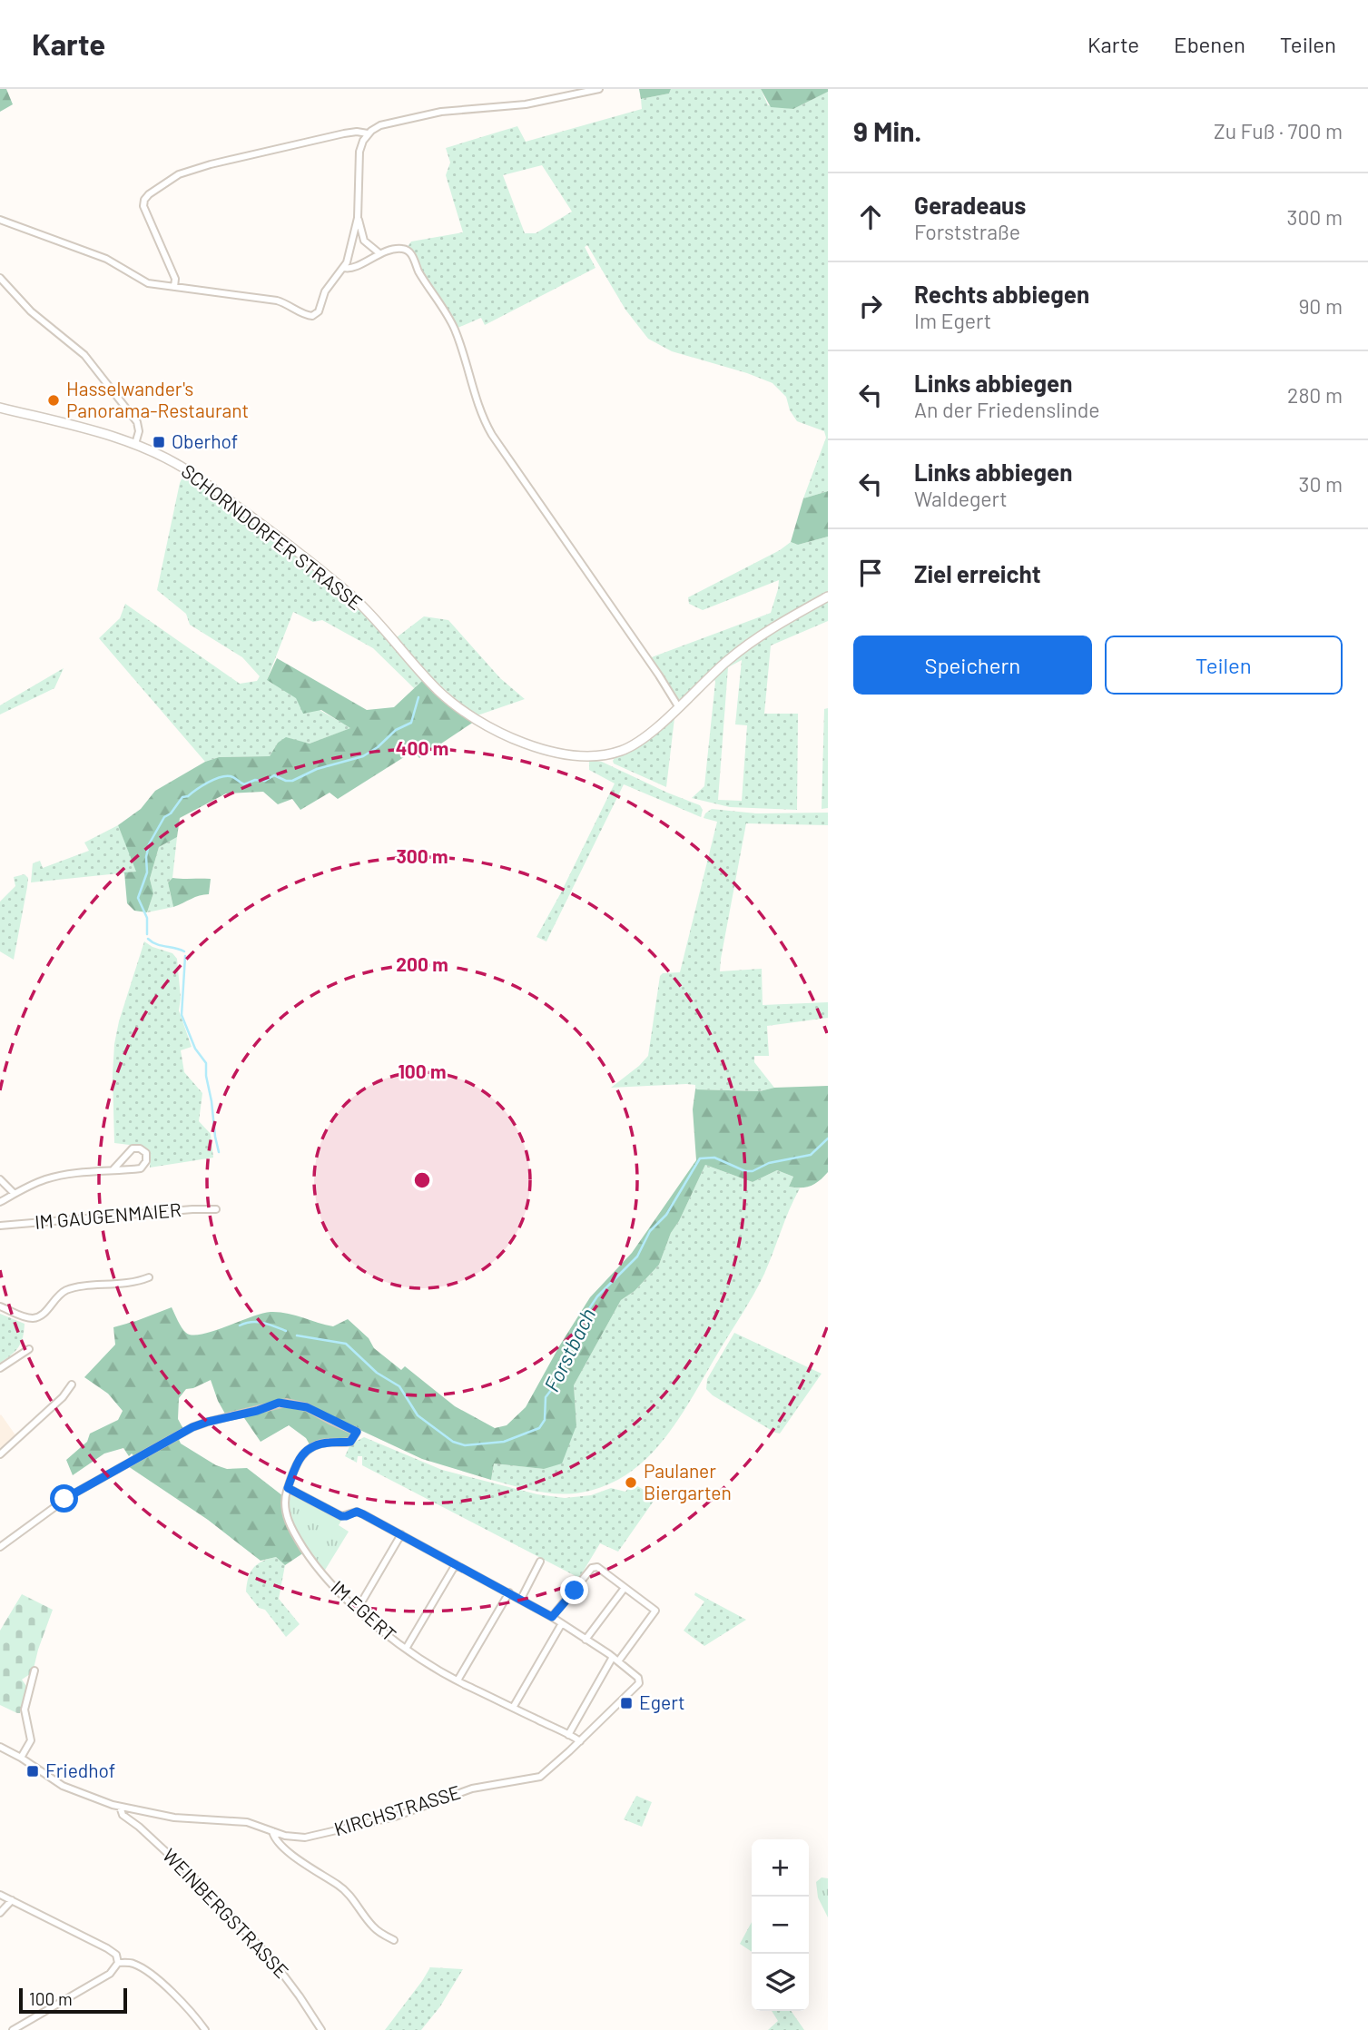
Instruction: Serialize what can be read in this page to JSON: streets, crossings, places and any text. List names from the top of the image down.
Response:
{
  "streets": {
    "main road": ["SCHORNDORFER STRASSE"],
    "street": [
      "IM GAUGENMAIER",
      "IM EGERT",
      "KIRCHSTRASSE",
      "WEINBERGSTRASSE"
    ]
  },
  "crossings": [
    ["IM EGERT", "KIRCHSTRASSE"],
    ["KIRCHSTRASSE", "WEINBERGSTRASSE"]
  ],
  "water": ["Forstbach"],
  "places": {
    "other": ["Hasselwander's Panorama-Restaurant", "Paulaner Biergarten"],
    "transit": ["Oberhof", "Egert", "Friedhof"]
  },
  "scale_bar": "100 m",
  "page": {
    "header": "Karte",
    "nav": ["Karte", "Ebenen", "Teilen"],
    "heading": ["9 Min.", "Zu Fuß · 700 m"],
    "list": [
      ["Geradeaus", "Forststraße", "300 m"],
      ["Rechts abbiegen", "Im Egert", "90 m"],
      ["Links abbiegen", "An der Friedenslinde", "280 m"],
      ["Links abbiegen", "Waldegert", "30 m"],
      "Ziel erreicht"
    ],
    "buttons": ["Speichern", "Teilen"],
    "map_buttons": ["+", "−"],
    "scale": "100 m"
  },
  "rings": [
    "400 m",
    "300 m",
    "200 m",
    "100 m"
  ]
}
